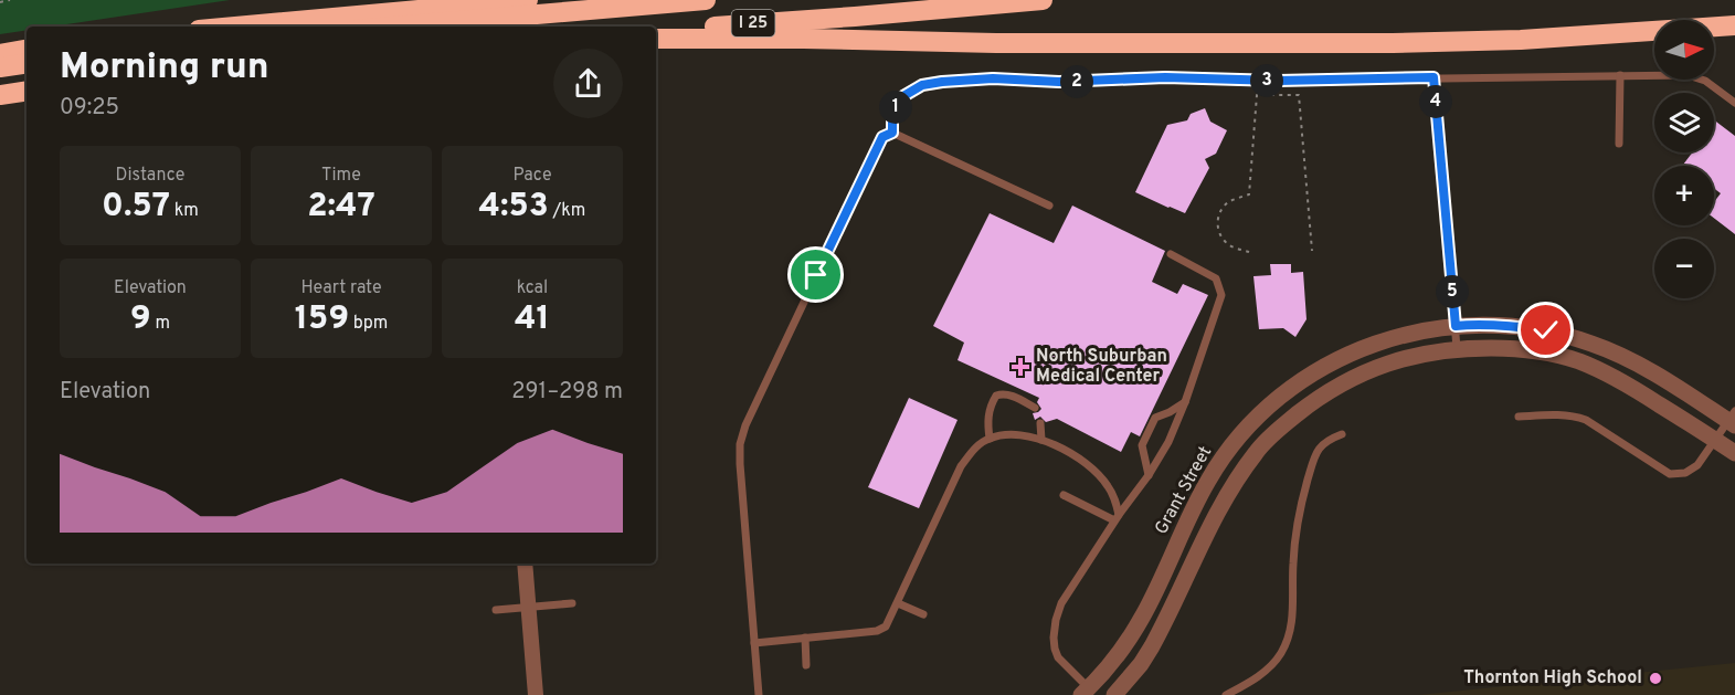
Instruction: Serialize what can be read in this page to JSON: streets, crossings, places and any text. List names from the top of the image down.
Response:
{
  "streets": {
    "highway": ["I 25"],
    "street": ["Grant Street"]
  },
  "places": {
    "health": ["North Suburban Medical Center"],
    "other": ["Thornton High School"]
  },
  "north": "right",
  "page": {
    "map_buttons": ["+", "−"],
    "heading": ["Morning run", "09:25"],
    "pins": [
      "3",
      "2",
      "4",
      "1",
      "5"
    ],
    "stats": [
      ["Distance", "0.57 km"],
      ["Time", "2:47"],
      ["Pace", "4:53 /km"],
      ["Elevation", "9 m"],
      ["Heart rate", "159 bpm"],
      ["kcal", "41"]
    ],
    "chart": ["Elevation", "291–298 m"]
  }
}
